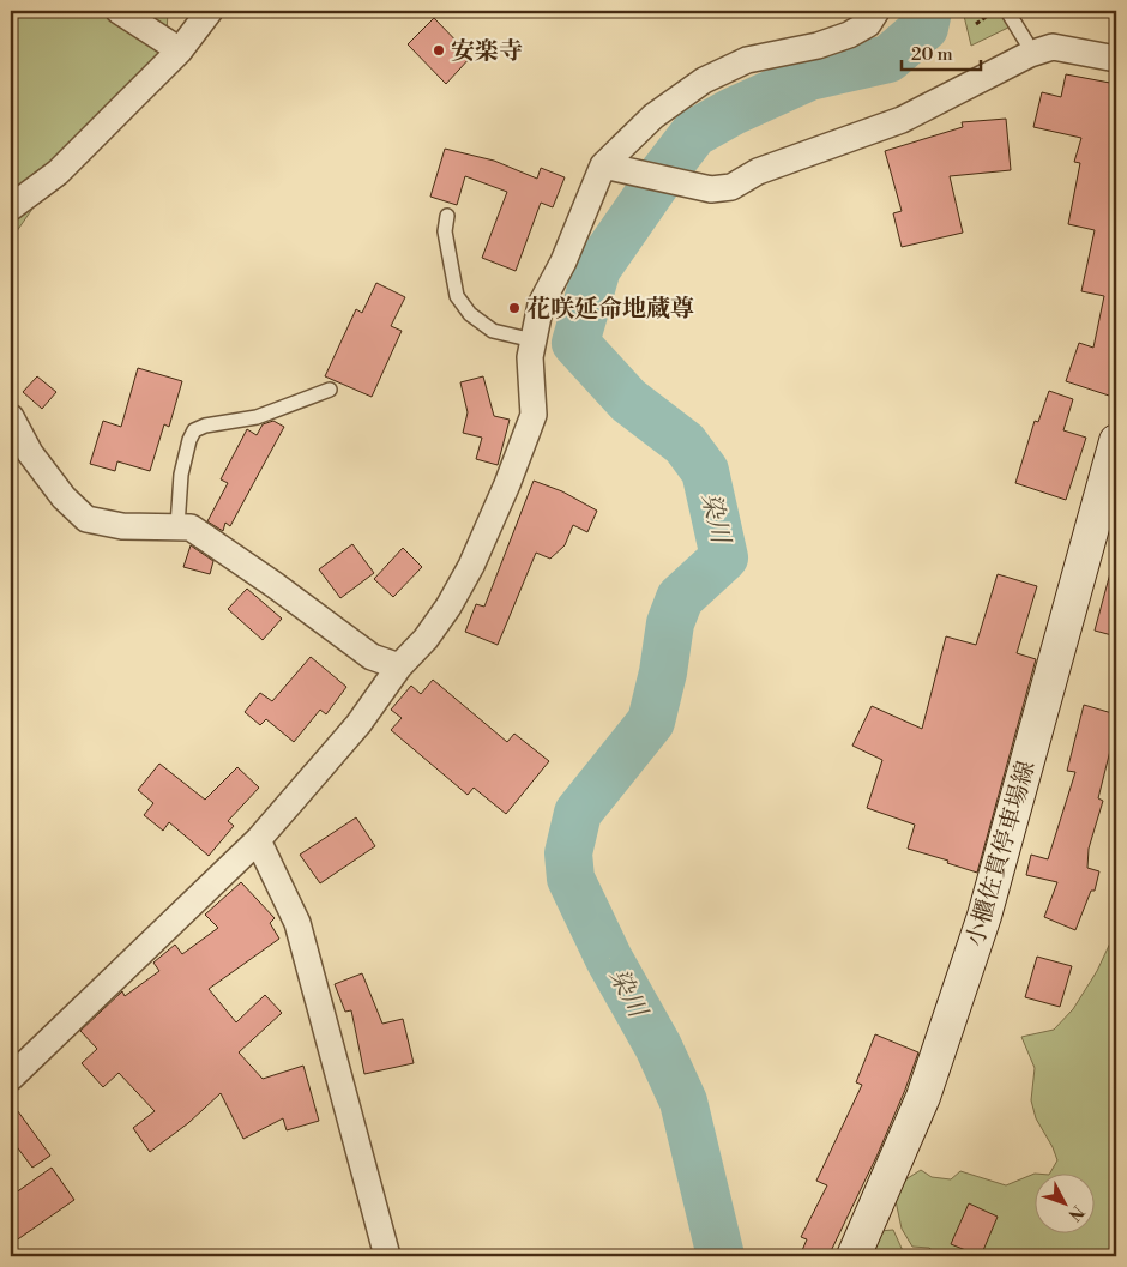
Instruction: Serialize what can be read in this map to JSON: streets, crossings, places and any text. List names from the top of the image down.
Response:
{
  "streets": {
    "main road": ["小櫃佐貫停車場線"]
  },
  "water": ["染川"],
  "places": ["安楽寺", "花咲延命地蔵尊"],
  "scale_bar": "20 m",
  "north": "bottom right"
}
